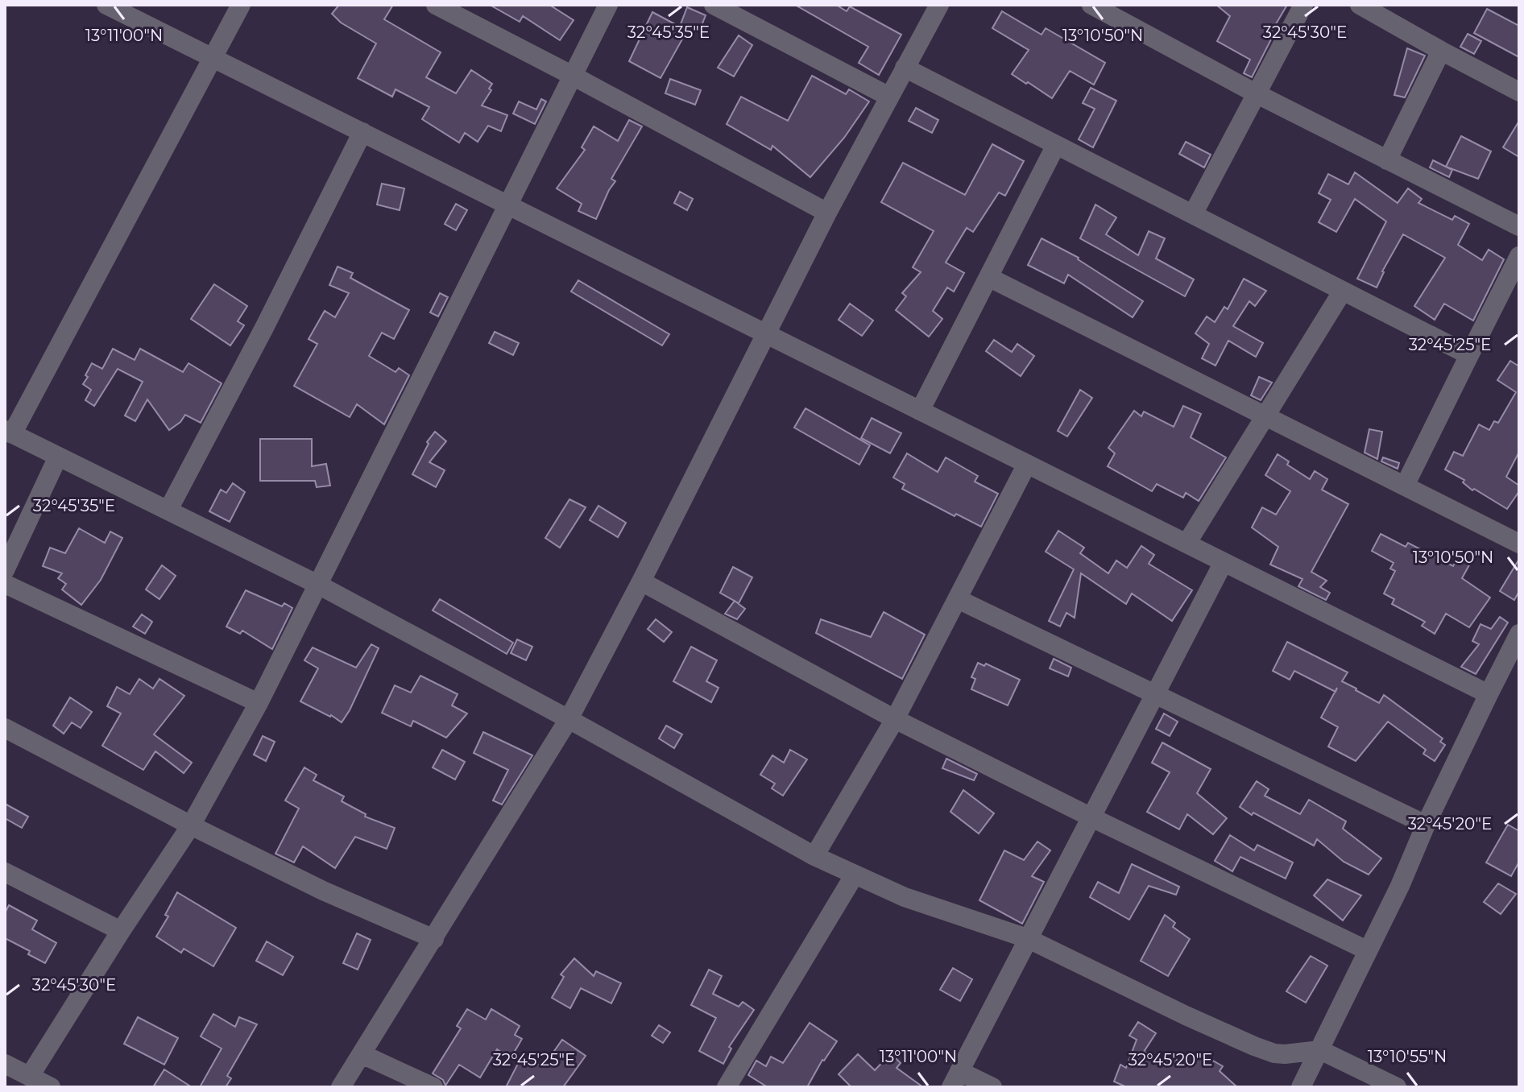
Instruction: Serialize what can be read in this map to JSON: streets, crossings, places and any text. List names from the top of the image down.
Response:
{
  "coordinates": [
    "32°45'35\"E",
    "32°45'30\"E",
    "13°11'00\"N",
    "13°10'50\"N",
    "32°45'25\"E",
    "32°45'20\"E",
    "13°10'55\"N"
  ]
}
